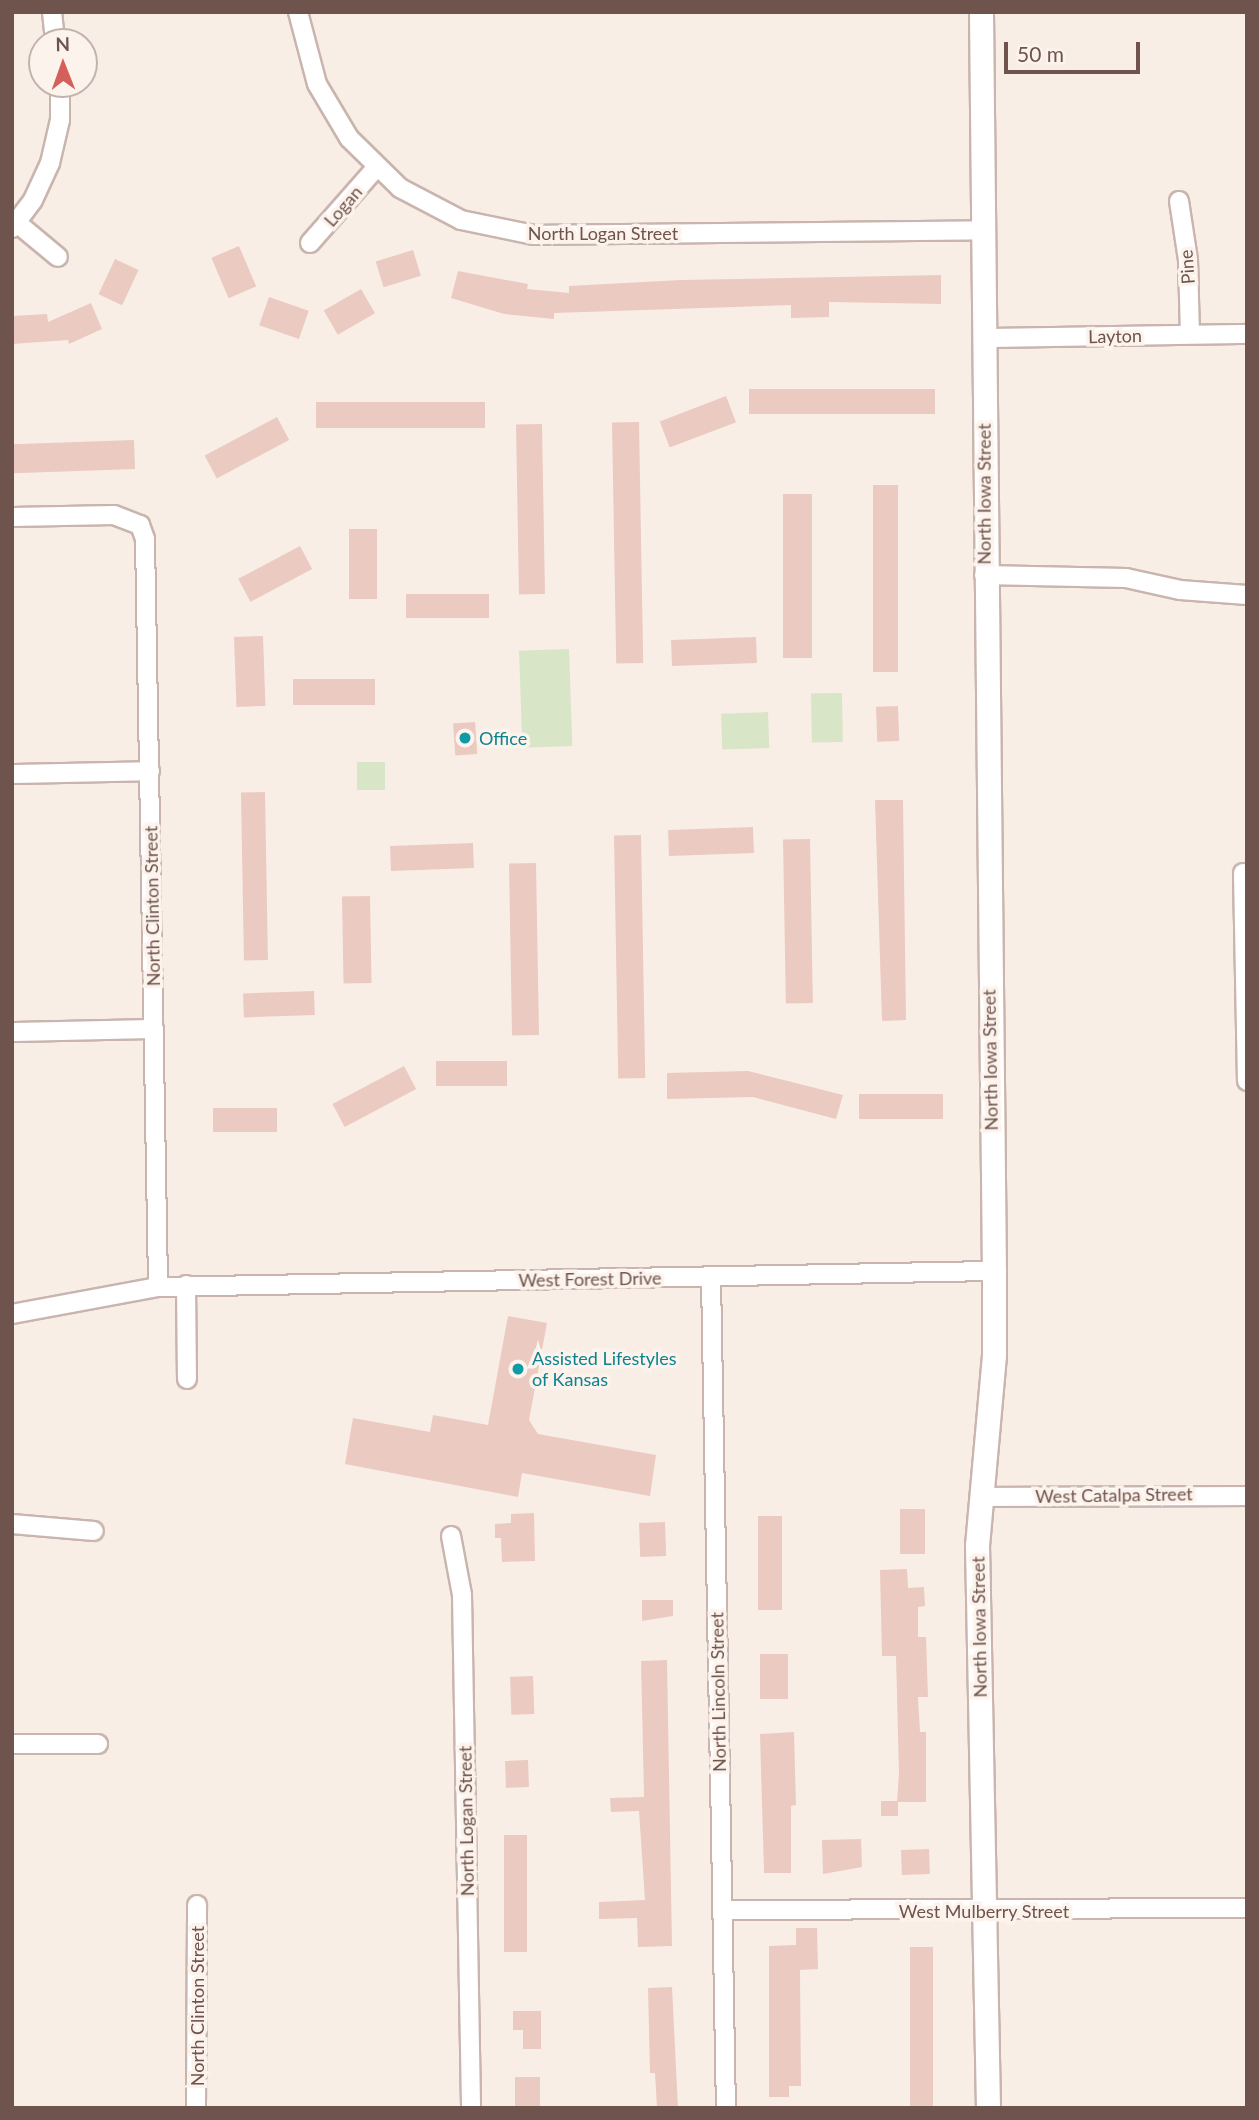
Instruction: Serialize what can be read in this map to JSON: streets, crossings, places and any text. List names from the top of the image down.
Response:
{
  "streets": {
    "street": [
      "Logan",
      "North Logan Street",
      "Pine",
      "Layton",
      "North Iowa Street",
      "North Clinton Street",
      "West Forest Drive",
      "West Catalpa Street",
      "North Lincoln Street",
      "West Mulberry Street"
    ]
  },
  "crossings": [
    ["Logan", "North Logan Street"],
    ["North Logan Street", "North Iowa Street"],
    ["Pine", "Layton"],
    ["Layton", "North Iowa Street"],
    ["North Iowa Street", "West Forest Drive"],
    ["North Iowa Street", "West Catalpa Street"],
    ["North Iowa Street", "West Mulberry Street"],
    ["North Clinton Street", "West Forest Drive"],
    ["West Forest Drive", "North Lincoln Street"],
    ["North Lincoln Street", "West Mulberry Street"]
  ],
  "places": ["Office", "Assisted Lifestyles of Kansas"],
  "scale_bar": "50 m",
  "north": "top"
}
